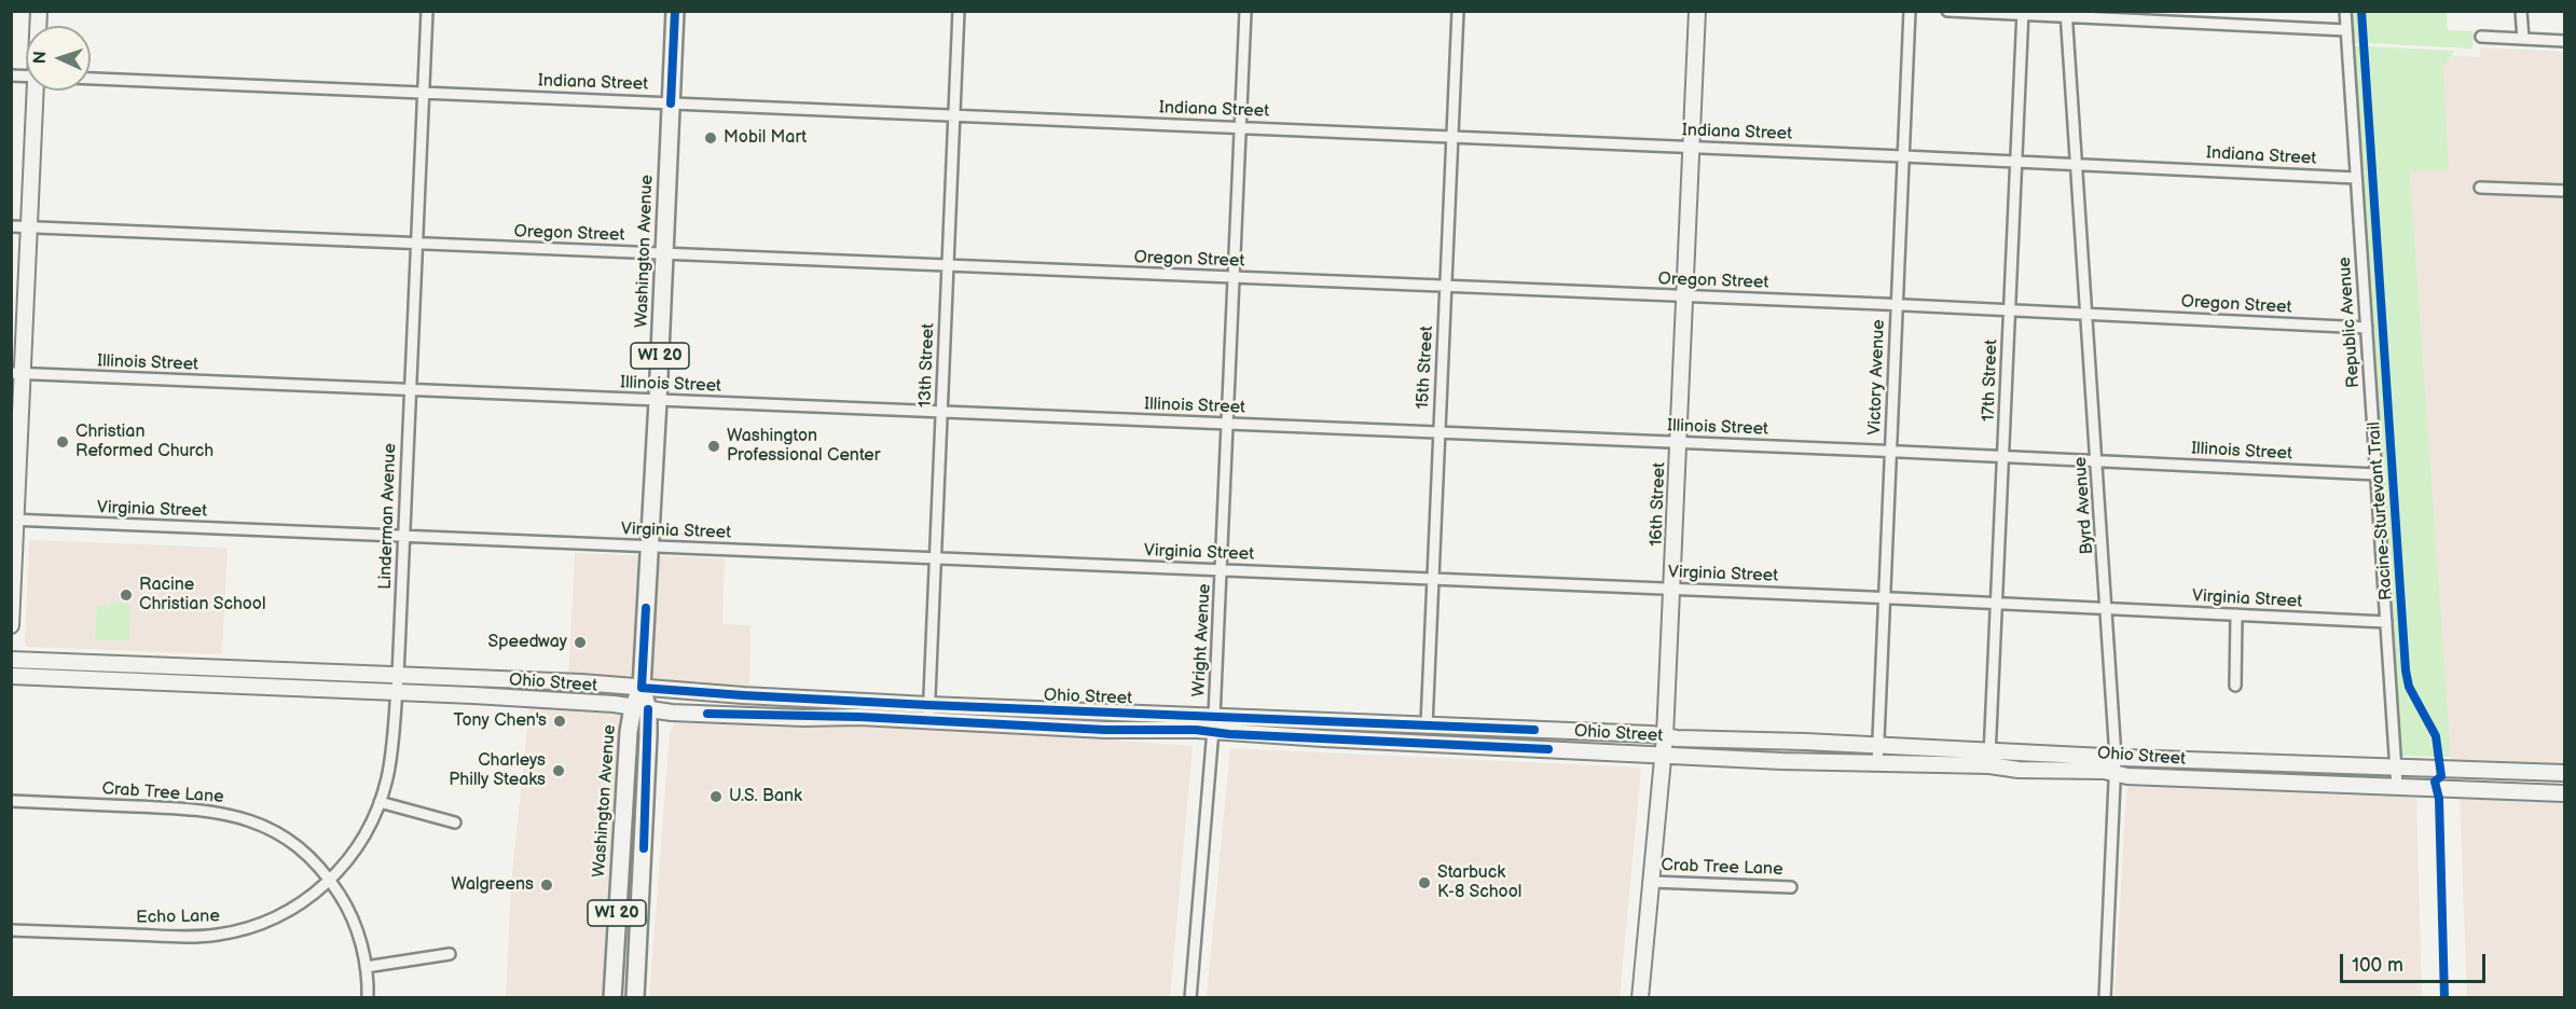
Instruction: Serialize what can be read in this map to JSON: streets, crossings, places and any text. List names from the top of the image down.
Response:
{
  "streets": {
    "main road": ["Washington Avenue", "WI 20"],
    "street": [
      "Indiana Street",
      "Oregon Street",
      "Republic Avenue",
      "Illinois Street",
      "13th Street",
      "15th Street",
      "Victory Avenue",
      "17th Street",
      "16th Street",
      "Byrd Avenue",
      "Virginia Street",
      "Linderman Avenue",
      "Wright Avenue",
      "Ohio Street",
      "Crab Tree Lane",
      "Echo Lane"
    ],
    "cycle path": ["Racine-Sturtevant Trail"]
  },
  "crossings": [
    ["Indiana Street", "Washington Avenue"],
    ["Indiana Street", "Republic Avenue"],
    ["Indiana Street", "13th Street"],
    ["Indiana Street", "15th Street"],
    ["Indiana Street", "Victory Avenue"],
    ["Indiana Street", "17th Street"],
    ["Indiana Street", "16th Street"],
    ["Indiana Street", "Byrd Avenue"],
    ["Indiana Street", "Linderman Avenue"],
    ["Indiana Street", "Wright Avenue"],
    ["Oregon Street", "Washington Avenue"],
    ["Oregon Street", "Republic Avenue"],
    ["Oregon Street", "13th Street"],
    ["Oregon Street", "15th Street"],
    ["Oregon Street", "Victory Avenue"],
    ["Oregon Street", "17th Street"],
    ["Oregon Street", "16th Street"],
    ["Oregon Street", "Byrd Avenue"],
    ["Oregon Street", "Linderman Avenue"],
    ["Oregon Street", "Wright Avenue"],
    ["Washington Avenue", "Illinois Street"],
    ["Washington Avenue", "Virginia Street"],
    ["Washington Avenue", "Ohio Street"],
    ["Republic Avenue", "Illinois Street"],
    ["Republic Avenue", "Virginia Street"],
    ["Republic Avenue", "Ohio Street"],
    ["Illinois Street", "13th Street"],
    ["Illinois Street", "15th Street"],
    ["Illinois Street", "Victory Avenue"],
    ["Illinois Street", "17th Street"],
    ["Illinois Street", "16th Street"],
    ["Illinois Street", "Byrd Avenue"],
    ["Illinois Street", "Linderman Avenue"],
    ["Illinois Street", "Wright Avenue"],
    ["13th Street", "Virginia Street"],
    ["13th Street", "Ohio Street"],
    ["15th Street", "Virginia Street"],
    ["15th Street", "Ohio Street"],
    ["Victory Avenue", "Virginia Street"],
    ["Victory Avenue", "Ohio Street"],
    ["17th Street", "Virginia Street"],
    ["17th Street", "Ohio Street"],
    ["16th Street", "Virginia Street"],
    ["16th Street", "Ohio Street"],
    ["16th Street", "Crab Tree Lane"],
    ["Byrd Avenue", "Virginia Street"],
    ["Byrd Avenue", "Ohio Street"],
    ["Virginia Street", "Linderman Avenue"],
    ["Virginia Street", "Wright Avenue"],
    ["Linderman Avenue", "Ohio Street"],
    ["Linderman Avenue", "Crab Tree Lane"],
    ["Linderman Avenue", "Echo Lane"],
    ["Wright Avenue", "Ohio Street"],
    ["Crab Tree Lane", "Echo Lane"]
  ],
  "places": [
    "Mobil Mart",
    "Christian Reformed Church",
    "Washington Professional Center",
    "Racine Christian School",
    "Speedway",
    "Tony Chen's",
    "Charleys Philly Steaks",
    "U.S. Bank",
    "Starbuck K-8 School",
    "Walgreens"
  ],
  "scale_bar": "100 m",
  "north": "left"
}
